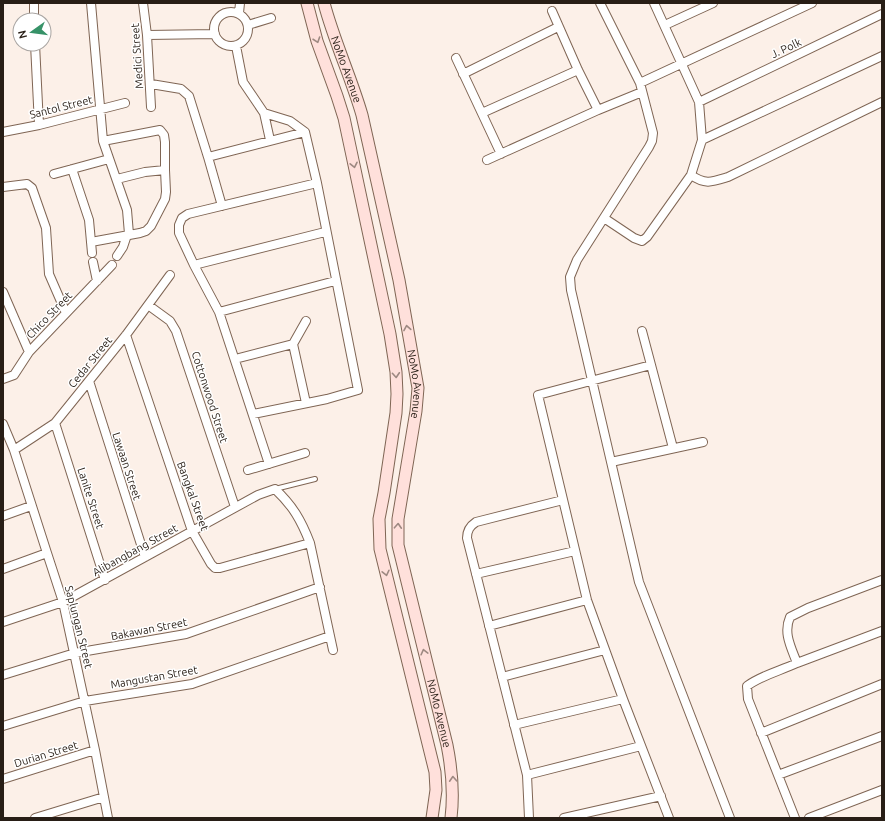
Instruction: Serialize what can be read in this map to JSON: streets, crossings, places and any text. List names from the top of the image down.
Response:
{
  "streets": {
    "main road": ["NoMo Avenue"],
    "street": [
      "J. Polk",
      "Medici Street",
      "Santol Street",
      "Chico Street",
      "Cedar Street",
      "Cottonwood Street",
      "Lawaan Street",
      "Bangkal Street",
      "Lanite Street",
      "Alibangbang Street",
      "Saplungan Street",
      "Bakawan Street",
      "Mangustan Street",
      "Durian Street"
    ]
  },
  "crossings": [
    ["Cedar Street", "Cottonwood Street"],
    ["Cedar Street", "Lawaan Street"],
    ["Cedar Street", "Bangkal Street"],
    ["Cedar Street", "Lanite Street"],
    ["Cedar Street", "Saplungan Street"],
    ["Cottonwood Street", "Alibangbang Street"],
    ["Lawaan Street", "Alibangbang Street"],
    ["Bangkal Street", "Alibangbang Street"],
    ["Lanite Street", "Alibangbang Street"],
    ["Alibangbang Street", "Saplungan Street"],
    ["Saplungan Street", "Bakawan Street"],
    ["Saplungan Street", "Mangustan Street"],
    ["Saplungan Street", "Durian Street"]
  ],
  "north": "left"
}
